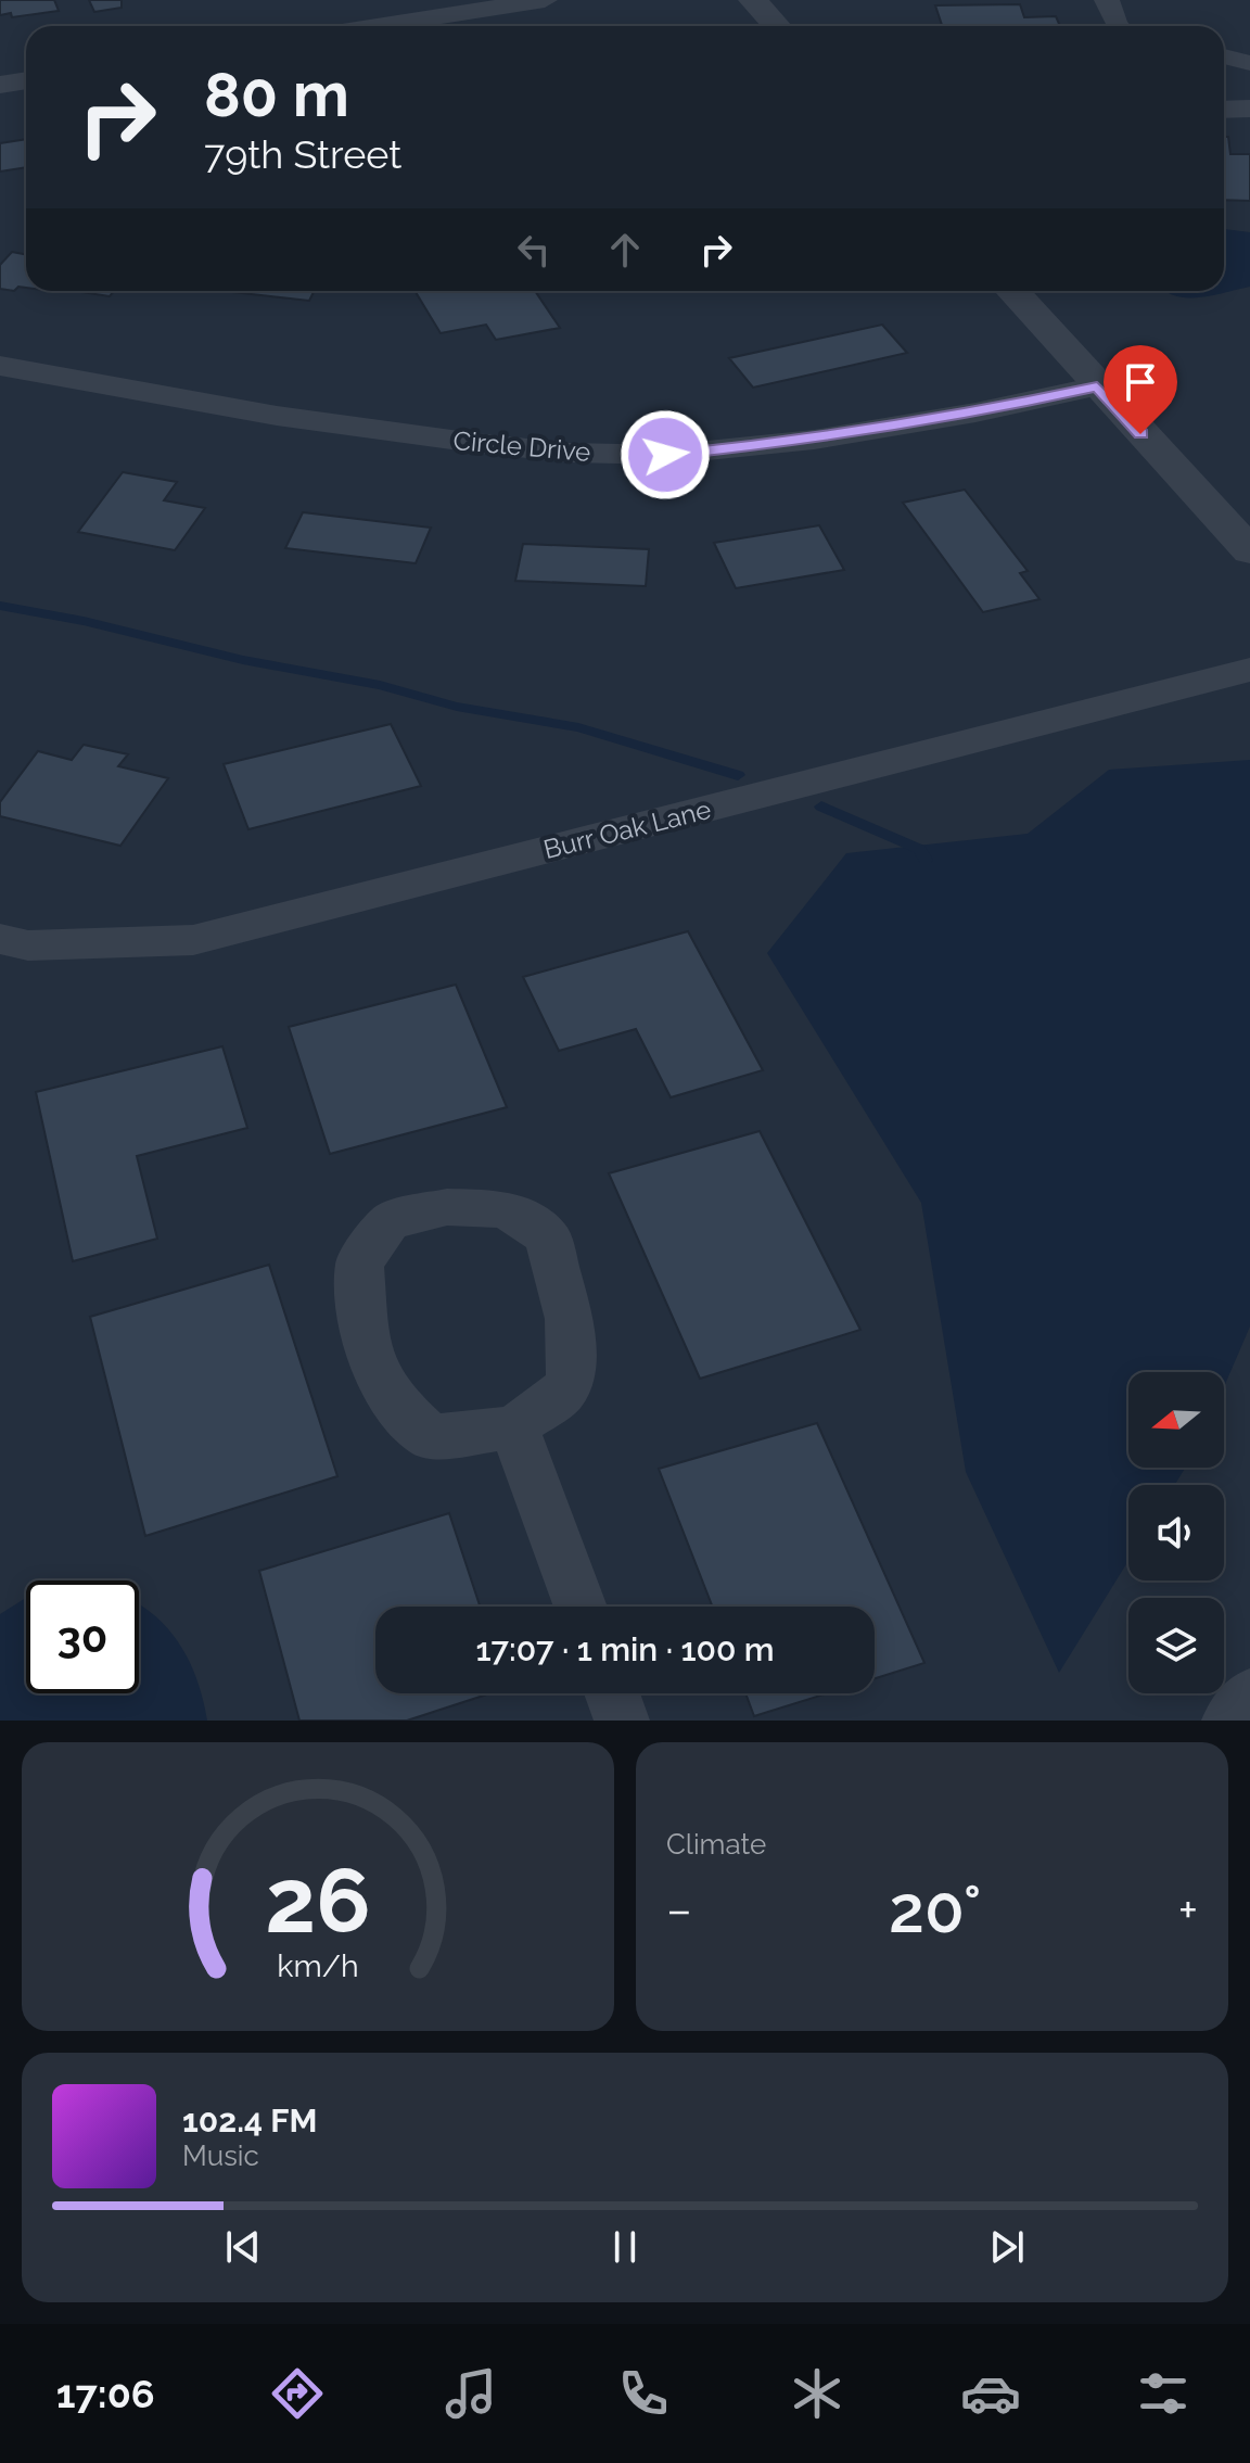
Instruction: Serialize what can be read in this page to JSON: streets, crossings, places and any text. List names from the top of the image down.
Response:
{
  "streets": {
    "street": ["Circle Drive", "Burr Oak Lane"]
  },
  "north": "left",
  "page": {
    "turn": ["80 m", "79th Street"],
    "limit": "30",
    "trip": "17:07 · 1 min · 100 m",
    "tile": "Climate",
    "heat": ["−", "20°", "+"],
    "song": ["102.4 FM", "Music"],
    "tabs": "17:06",
    "gauge": ["26", "km/h"]
  }
}
